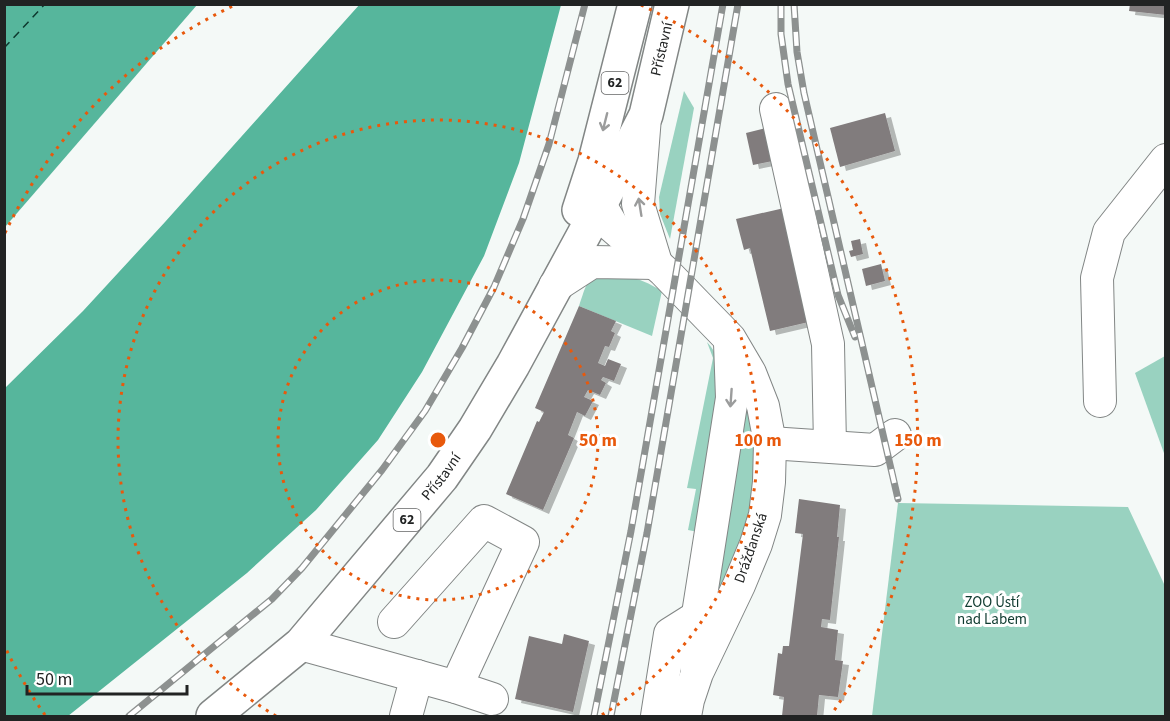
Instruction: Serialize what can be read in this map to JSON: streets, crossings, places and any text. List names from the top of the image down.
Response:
{
  "streets": {
    "main road": ["Přístavní", "62"],
    "street": ["Drážďanská"]
  },
  "crossings": [
    ["Přístavní", "Drážďanská"]
  ],
  "parks": ["ZOO Ústí nad Labem"],
  "scale_bar": "50 m",
  "rings": ["50 m", "100 m", "150 m"]
}
